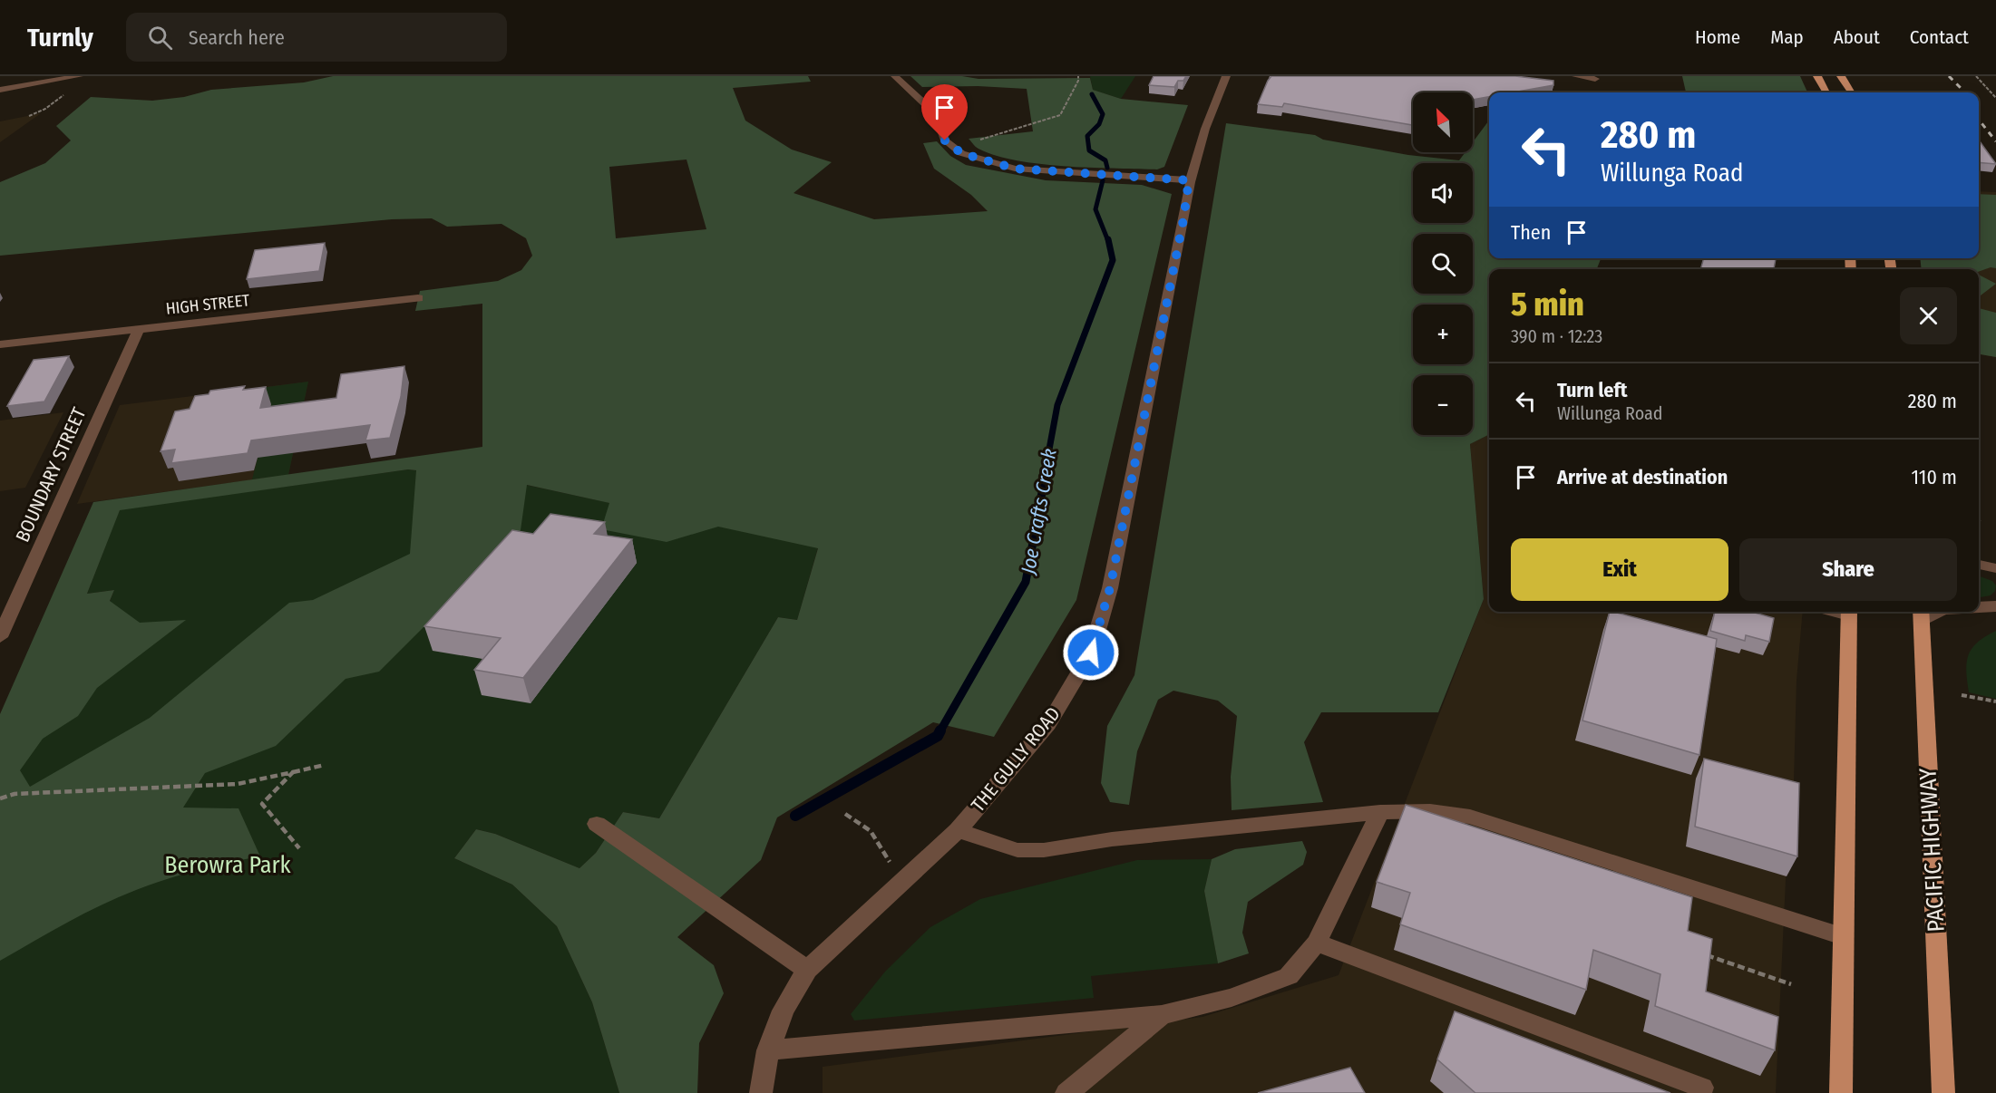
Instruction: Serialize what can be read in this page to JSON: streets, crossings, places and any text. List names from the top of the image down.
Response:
{
  "streets": {
    "main road": ["PACIFIC HIGHWAY"],
    "street": ["HIGH STREET", "BOUNDARY STREET", "THE GULLY ROAD"]
  },
  "crossings": [
    ["HIGH STREET", "BOUNDARY STREET"]
  ],
  "water": ["Joe Crafts Creek"],
  "parks": ["Berowra Park"],
  "north": "top left",
  "page": {
    "header": "Turnly",
    "search": "Search here",
    "nav": [
      "Home",
      "Map",
      "About",
      "Contact"
    ],
    "map_buttons": ["+", "−"],
    "turn": ["280 m", "Willunga Road"],
    "then": "Then",
    "heading": ["5 min", "390 m · 12:23"],
    "list": [
      {
        "name": "Turn left",
        "note": "Willunga Road",
        "value": "280 m"
      },
      {
        "name": "Arrive at destination",
        "value": "110 m"
      }
    ],
    "buttons": ["Exit", "Share"]
  }
}
